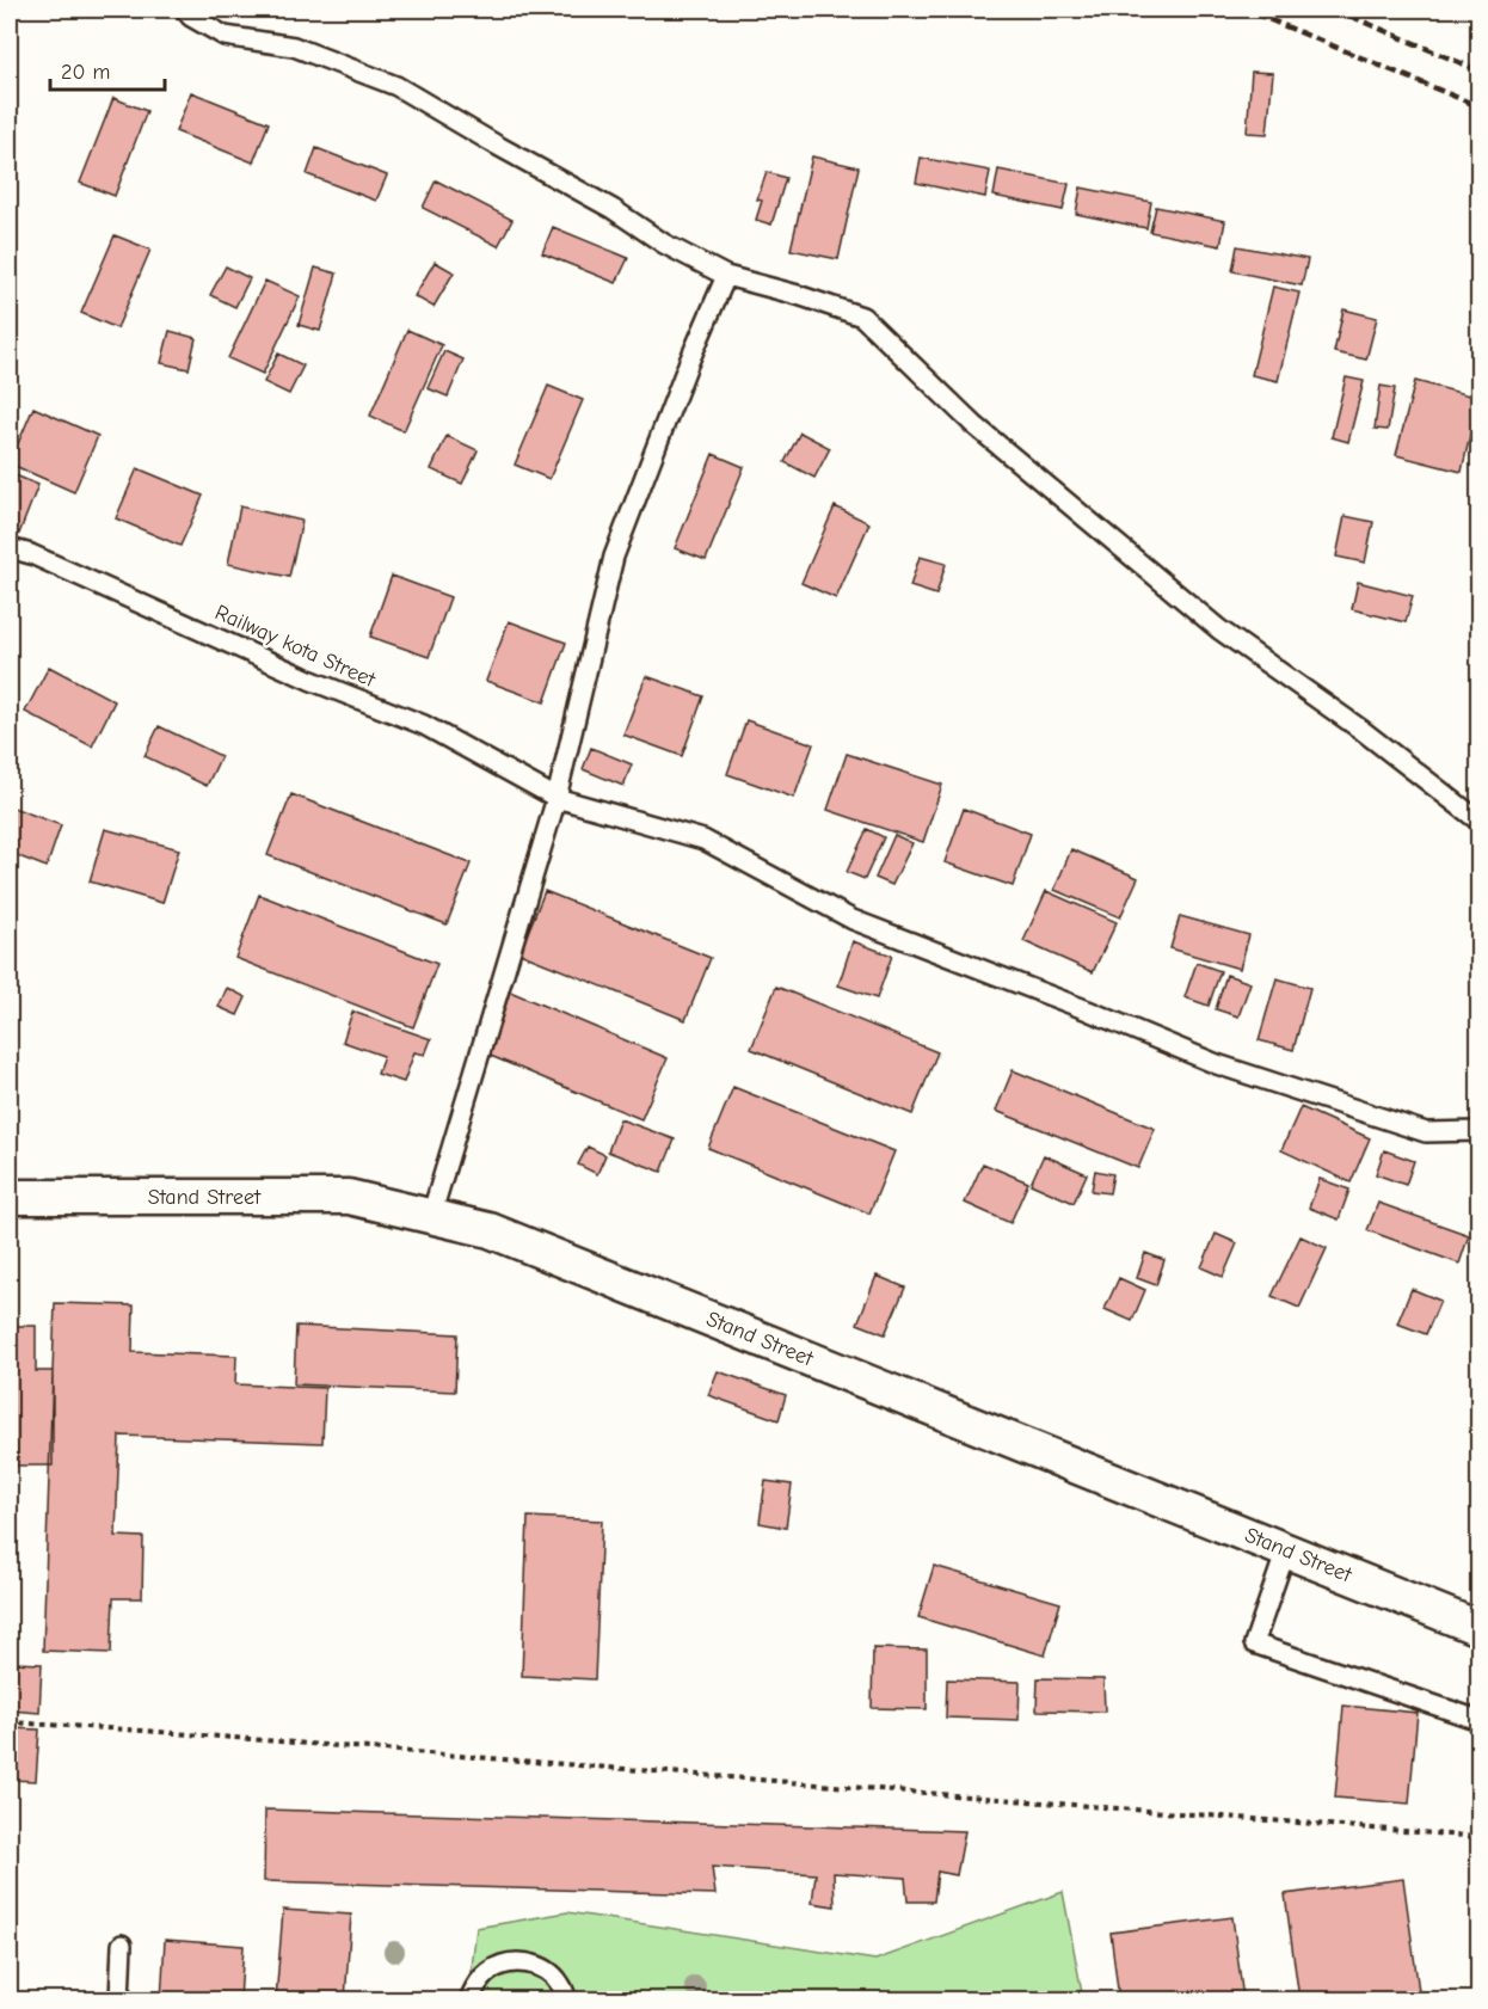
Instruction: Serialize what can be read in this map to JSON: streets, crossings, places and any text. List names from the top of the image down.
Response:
{
  "streets": {
    "street": ["Stand Street"],
    "lane": ["Railway kota Street"]
  },
  "scale_bar": "20 m"
}
